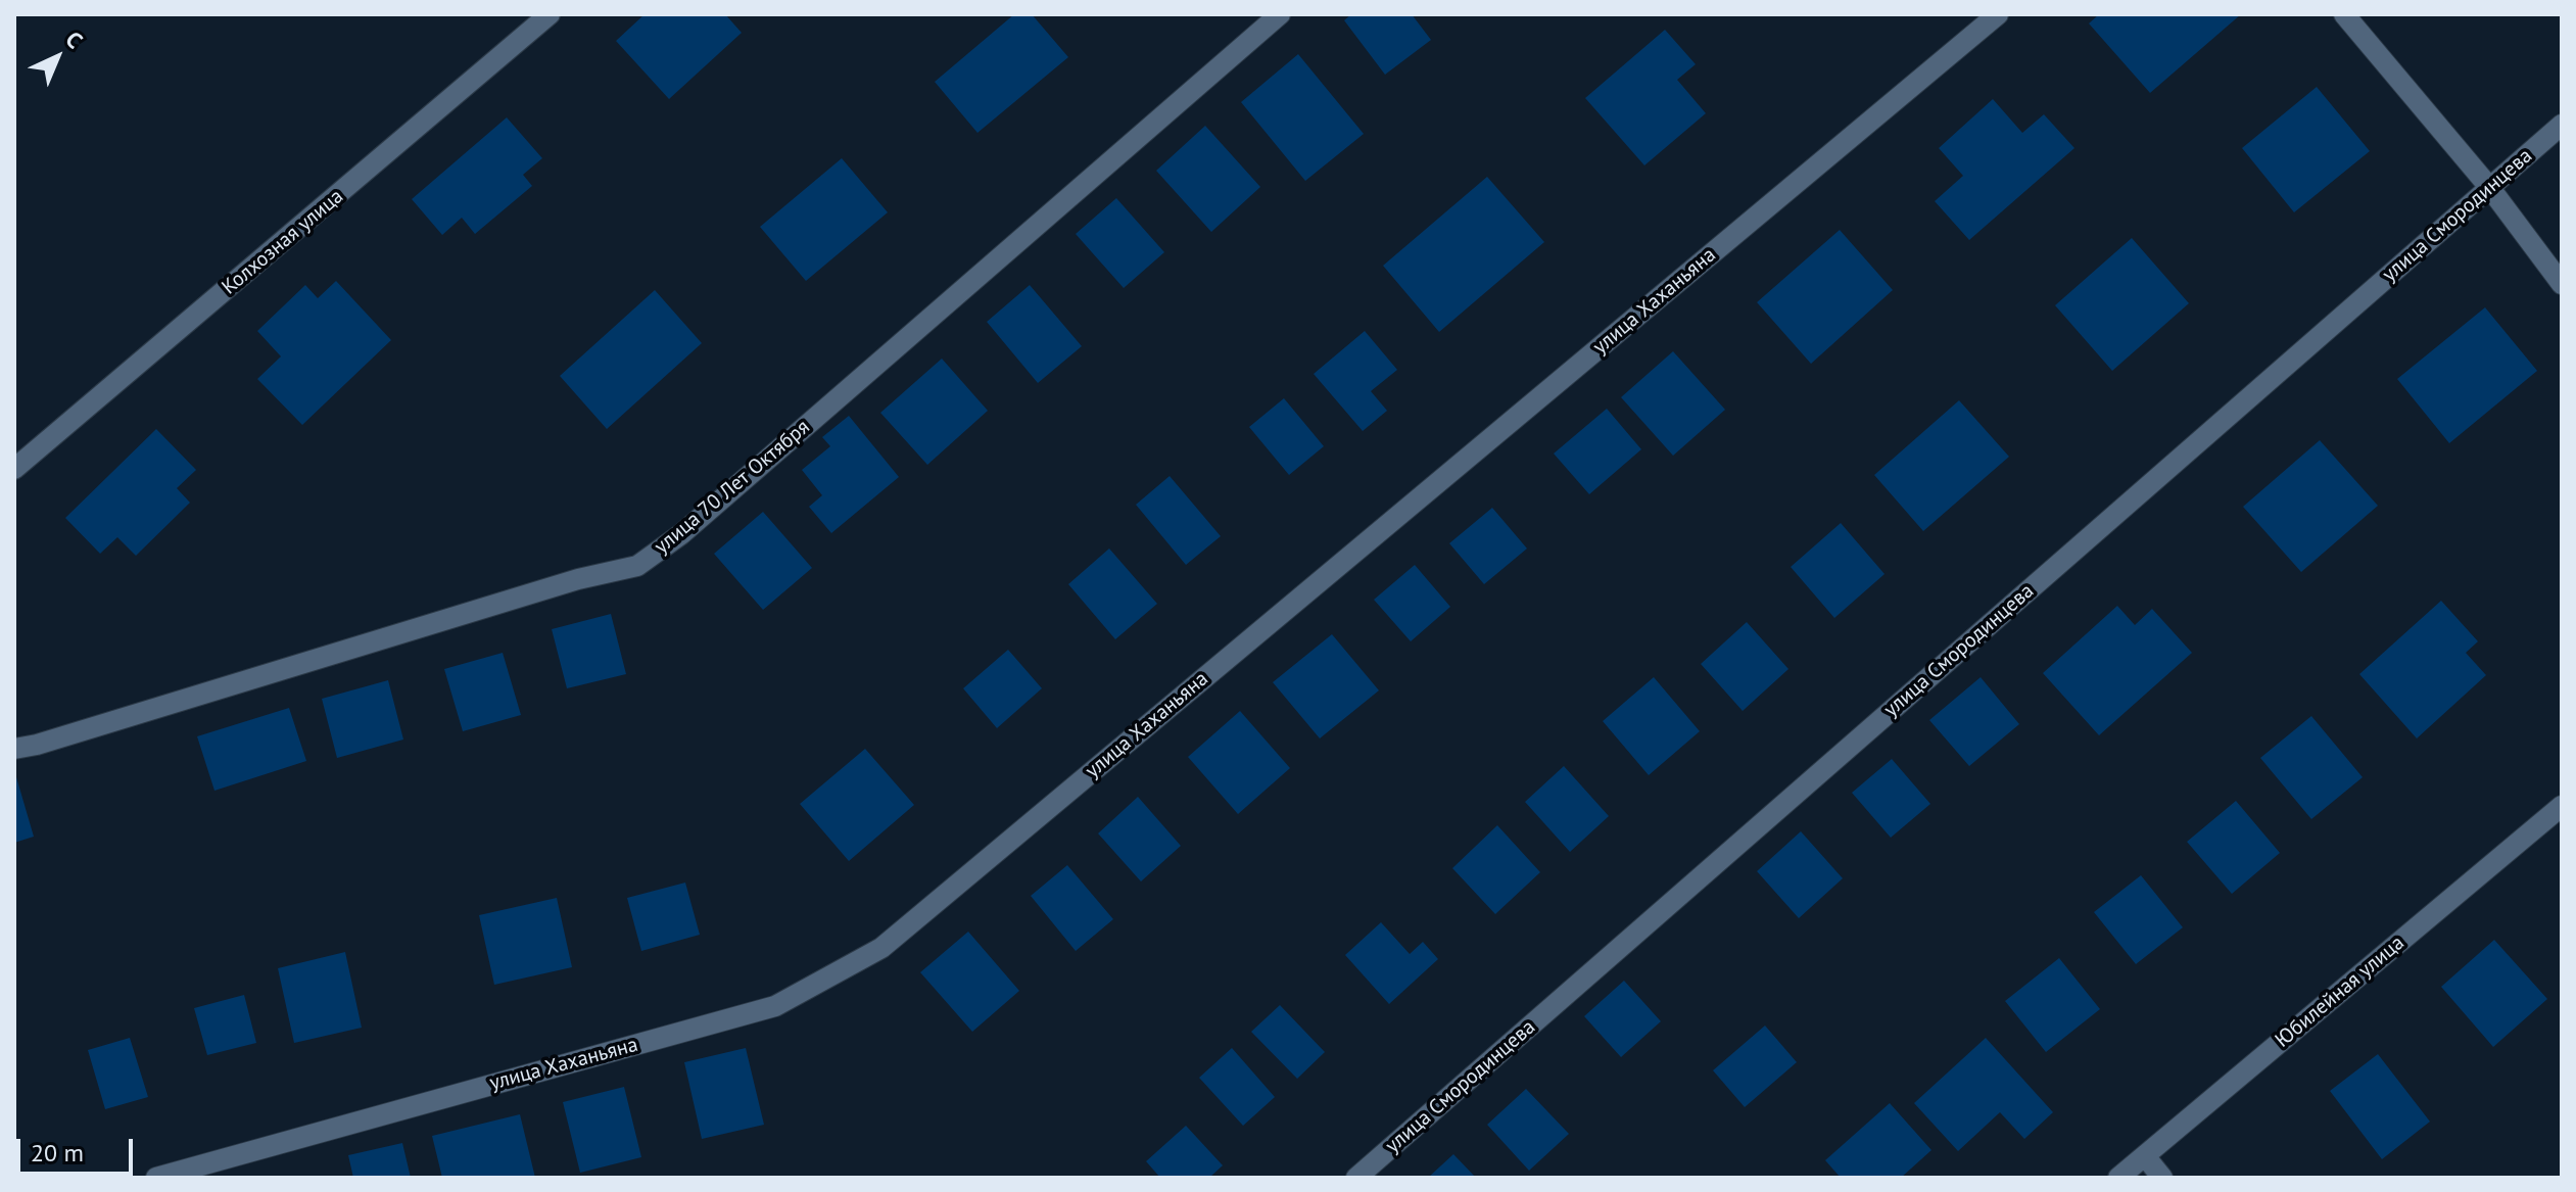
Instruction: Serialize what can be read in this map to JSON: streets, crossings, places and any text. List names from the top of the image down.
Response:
{
  "streets": {
    "street": [
      "улица Смородинцева",
      "Колхозная улица",
      "улица Хаханьяна",
      "улица 70 Лет Октября",
      "Юбилейная улица"
    ]
  },
  "scale_bar": "20 m",
  "north": "top right"
}
